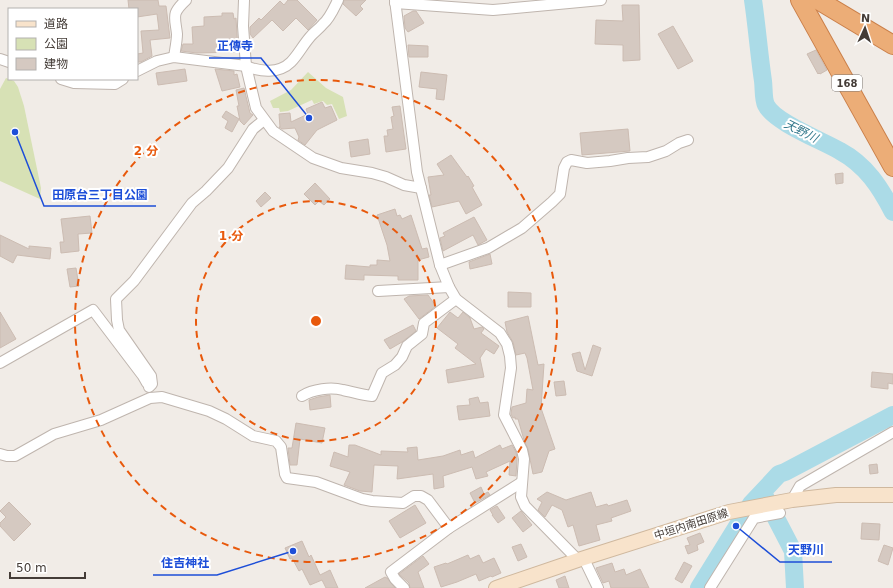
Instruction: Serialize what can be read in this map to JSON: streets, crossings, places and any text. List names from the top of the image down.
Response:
{
  "streets": {
    "highway": ["168"],
    "main road": ["中垣内南田原線"]
  },
  "water": ["天野川"],
  "places": [
    "正傳寺",
    "田原台三丁目公園",
    "天野川",
    "住吉神社"
  ],
  "legend": ["道路", "公園", "建物"],
  "scale_bar": "50 m",
  "north": "top",
  "rings": ["2 分", "1 分"]
}
